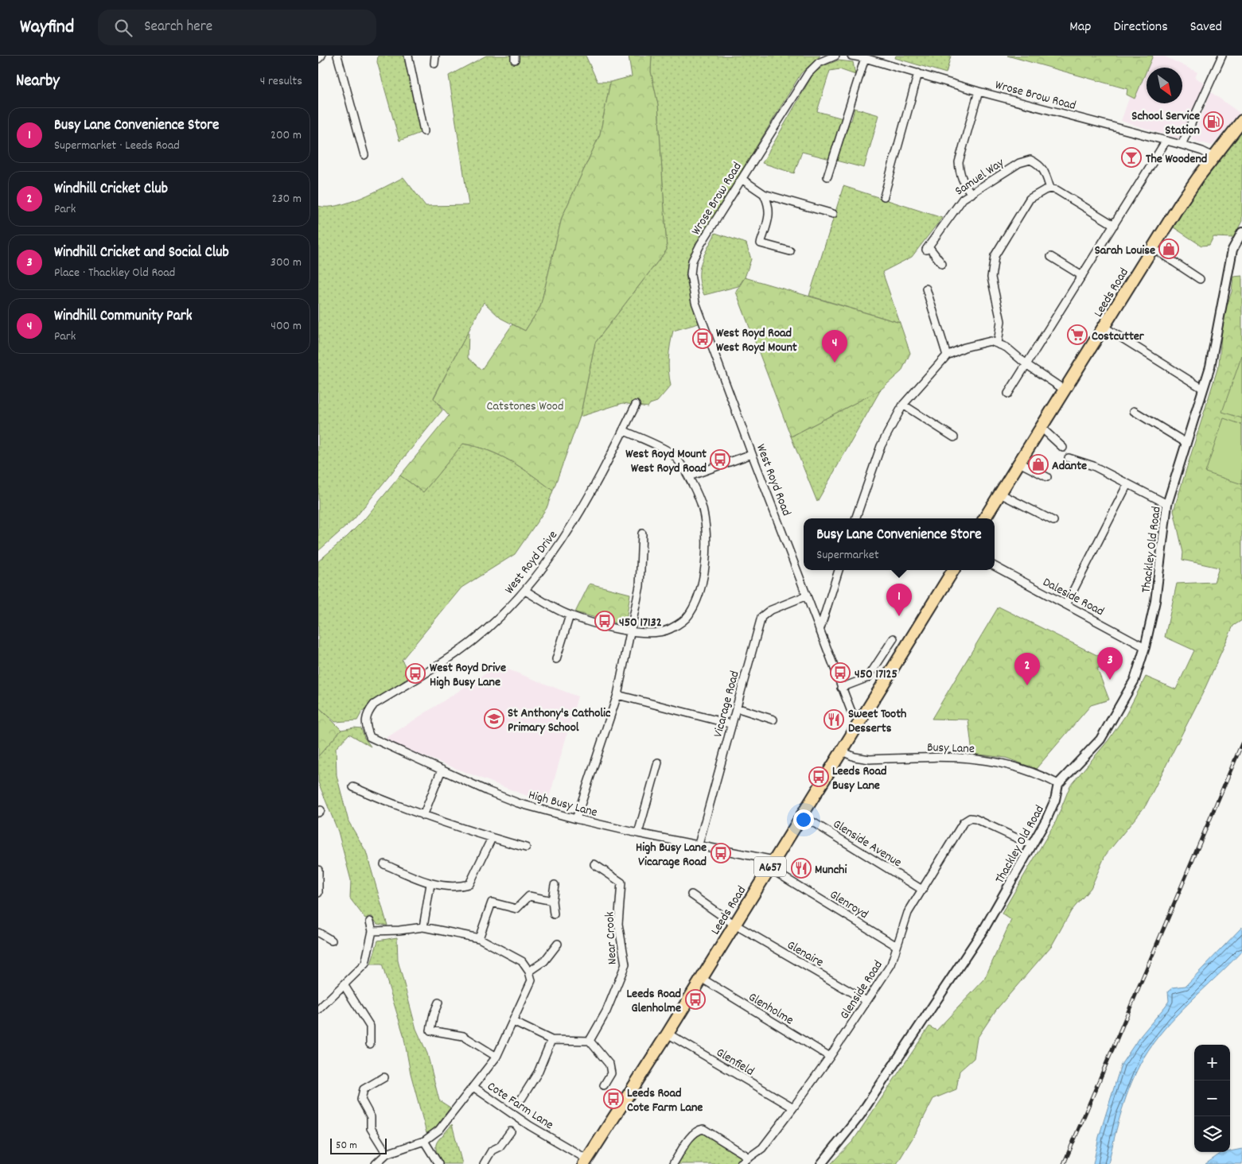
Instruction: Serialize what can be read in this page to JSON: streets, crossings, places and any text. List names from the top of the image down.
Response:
{
  "streets": {
    "main road": ["Leeds Road", "A657"],
    "street": [
      "Wrose Brow Road",
      "Samuel Way",
      "West Royd Road",
      "Thackley Old Road",
      "West Royd Drive",
      "Daleside Road",
      "Vicarage Road",
      "Busy Lane",
      "High Busy Lane",
      "Glenside Avenue",
      "Glenroyd",
      "Near Crook",
      "Glenaire",
      "Glenside Road",
      "Glenholme",
      "Glenfield",
      "Cote Farm Lane"
    ]
  },
  "crossings": [
    ["Wrose Brow Road", "Leeds Road"],
    ["Wrose Brow Road", "West Royd Road"],
    ["Leeds Road", "West Royd Road"],
    ["Leeds Road", "Busy Lane"],
    ["Leeds Road", "High Busy Lane"],
    ["Leeds Road", "Glenside Avenue"],
    ["Leeds Road", "Glenroyd"],
    ["Leeds Road", "Glenaire"],
    ["Leeds Road", "Glenholme"],
    ["Leeds Road", "Glenfield"],
    ["Leeds Road", "Cote Farm Lane"],
    ["West Royd Road", "Vicarage Road"],
    ["Thackley Old Road", "Daleside Road"],
    ["Thackley Old Road", "Busy Lane"],
    ["Thackley Old Road", "Glenside Road"],
    ["West Royd Drive", "High Busy Lane"],
    ["Vicarage Road", "High Busy Lane"],
    ["High Busy Lane", "Glenroyd"],
    ["Glenside Avenue", "Glenside Road"],
    ["Glenroyd", "Glenside Road"],
    ["Glenaire", "Glenside Road"],
    ["Glenside Road", "Glenholme"],
    ["Glenside Road", "Glenfield"]
  ],
  "parks": ["Catstones Wood"],
  "places": {
    "fuel station": ["School Service Station"],
    "bar": ["The Woodend"],
    "shop": ["Sarah Louise", "Adante"],
    "supermarket": ["Costcutter"],
    "bus stop": [
      "West Royd Road West Royd Mount",
      "West Royd Mount West Royd Road",
      "450 17132",
      "450 17125",
      "West Royd Drive High Busy Lane",
      "Leeds Road Busy Lane",
      "High Busy Lane Vicarage Road",
      "Leeds Road Glenholme",
      "Leeds Road Cote Farm Lane"
    ],
    "school or university": ["St Anthony's Catholic Primary School"],
    "restaurant": ["Sweet Tooth Desserts", "Munchi"]
  },
  "scale_bar": "50 m",
  "north": "bottom right",
  "page": {
    "header": "Wayfind",
    "search": "Search here",
    "nav": ["Map", "Directions", "Saved"],
    "heading": ["Nearby", "4 results"],
    "list": [
      {
        "mark": "1",
        "name": "Busy Lane Convenience Store",
        "note": "Supermarket · Leeds Road",
        "value": "200 m"
      },
      {
        "mark": "2",
        "name": "Windhill Cricket Club",
        "note": "Park",
        "value": "230 m"
      },
      {
        "mark": "3",
        "name": "Windhill Cricket and Social Club",
        "note": "Place · Thackley Old Road",
        "value": "300 m"
      },
      {
        "mark": "4",
        "name": "Windhill Community Park",
        "note": "Park",
        "value": "400 m"
      }
    ],
    "pins": [
      "4",
      "1",
      "3",
      "2"
    ],
    "popup": ["Busy Lane Convenience Store", "Supermarket"],
    "map_buttons": ["+", "−"],
    "scale": "50 m"
  }
}
